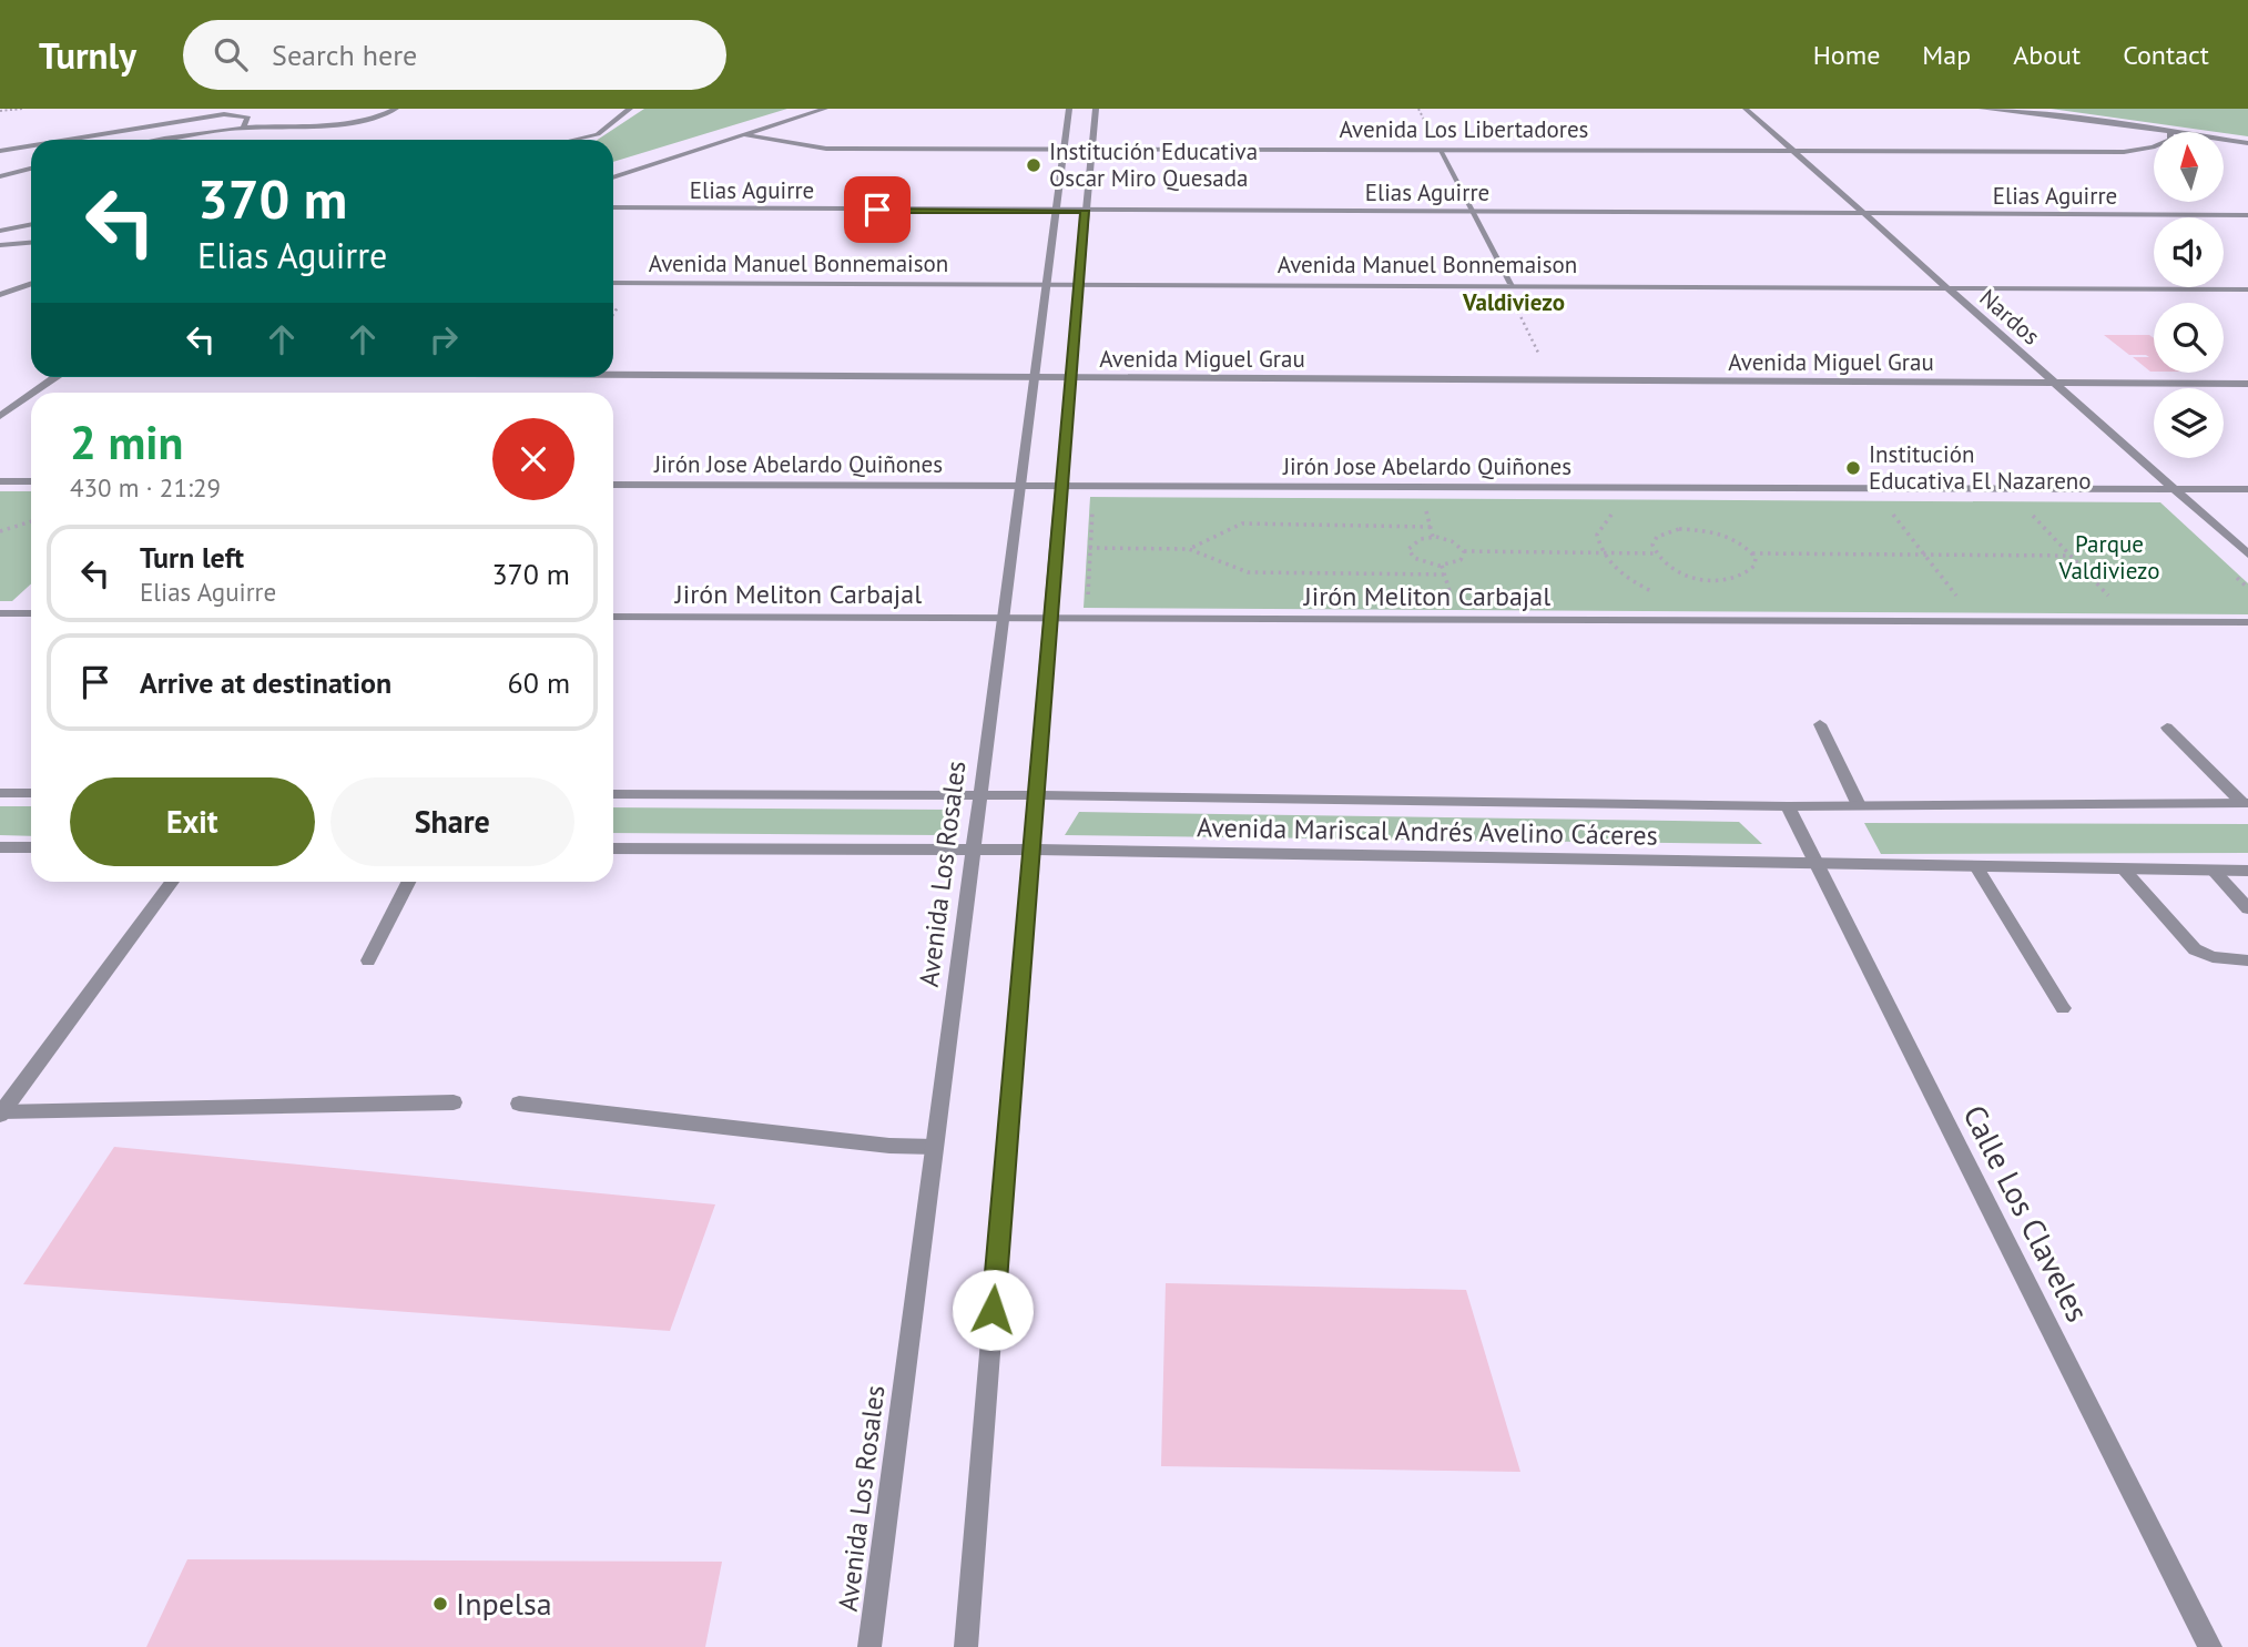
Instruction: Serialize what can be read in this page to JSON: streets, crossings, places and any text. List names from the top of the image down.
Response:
{
  "streets": {
    "street": [
      "Avenida Los Libertadores",
      "Elias Aguirre",
      "Avenida Manuel Bonnemaison",
      "Nardos",
      "Avenida Miguel Grau",
      "Jirón Jose Abelardo Quiñones",
      "Jirón Meliton Carbajal",
      "Avenida Mariscal Andrés Avelino Cáceres",
      "Avenida Los Rosales",
      "Calle Los Claveles"
    ]
  },
  "crossings": [
    ["Avenida Los Libertadores", "Nardos"],
    ["Avenida Los Libertadores", "Avenida Los Rosales"],
    ["Elias Aguirre", "Nardos"],
    ["Elias Aguirre", "Avenida Los Rosales"],
    ["Avenida Manuel Bonnemaison", "Nardos"],
    ["Avenida Manuel Bonnemaison", "Avenida Los Rosales"],
    ["Nardos", "Avenida Miguel Grau"],
    ["Nardos", "Jirón Jose Abelardo Quiñones"],
    ["Avenida Miguel Grau", "Avenida Los Rosales"],
    ["Jirón Jose Abelardo Quiñones", "Avenida Los Rosales"],
    ["Jirón Meliton Carbajal", "Avenida Los Rosales"],
    ["Avenida Mariscal Andrés Avelino Cáceres", "Avenida Los Rosales"],
    ["Avenida Mariscal Andrés Avelino Cáceres", "Calle Los Claveles"]
  ],
  "districts": ["Valdiviezo"],
  "parks": ["Parque Valdiviezo"],
  "places": ["Institución Educativa Oscar Miro Quesada", "Institución Educativa El Nazareno", "Inpelsa"],
  "north": "top",
  "page": {
    "header": "Turnly",
    "search": "Search here",
    "nav": [
      "Home",
      "Map",
      "About",
      "Contact"
    ],
    "turn": ["370 m", "Elias Aguirre"],
    "heading": ["2 min", "430 m · 21:29"],
    "list": [
      {
        "name": "Turn left",
        "note": "Elias Aguirre",
        "value": "370 m"
      },
      {
        "name": "Arrive at destination",
        "value": "60 m"
      }
    ],
    "buttons": ["Exit", "Share"]
  }
}
